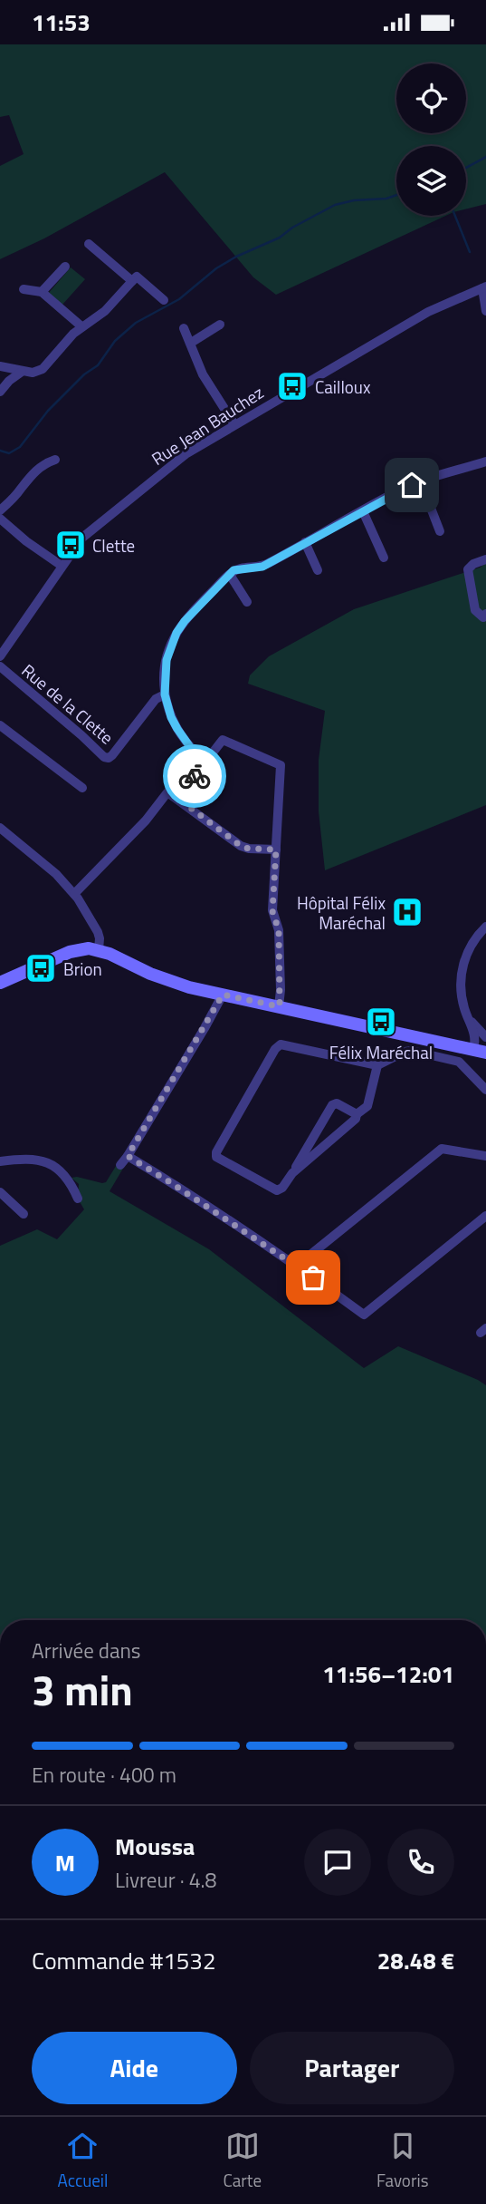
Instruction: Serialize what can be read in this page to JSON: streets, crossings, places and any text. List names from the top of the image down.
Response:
{
  "streets": {
    "street": ["Rue Jean Bauchez", "Rue de la Clette"]
  },
  "places": {
    "bus stop": [
      "Cailloux",
      "Clette",
      "Brion",
      "Félix Maréchal"
    ],
    "hospital": ["Hôpital Félix Maréchal"]
  },
  "page": {
    "status": "11:53",
    "heading": ["3 min", "Arrivée dans", "11:56–12:01"],
    "panel": [
      "Moussa",
      "Livreur · 4.8",
      "Commande #1532",
      "28.48 €"
    ],
    "bar": "En route · 400 m",
    "round": "M",
    "buttons": ["Aide", "Partager"],
    "tabs": ["Accueil", "Carte", "Favoris"]
  }
}
